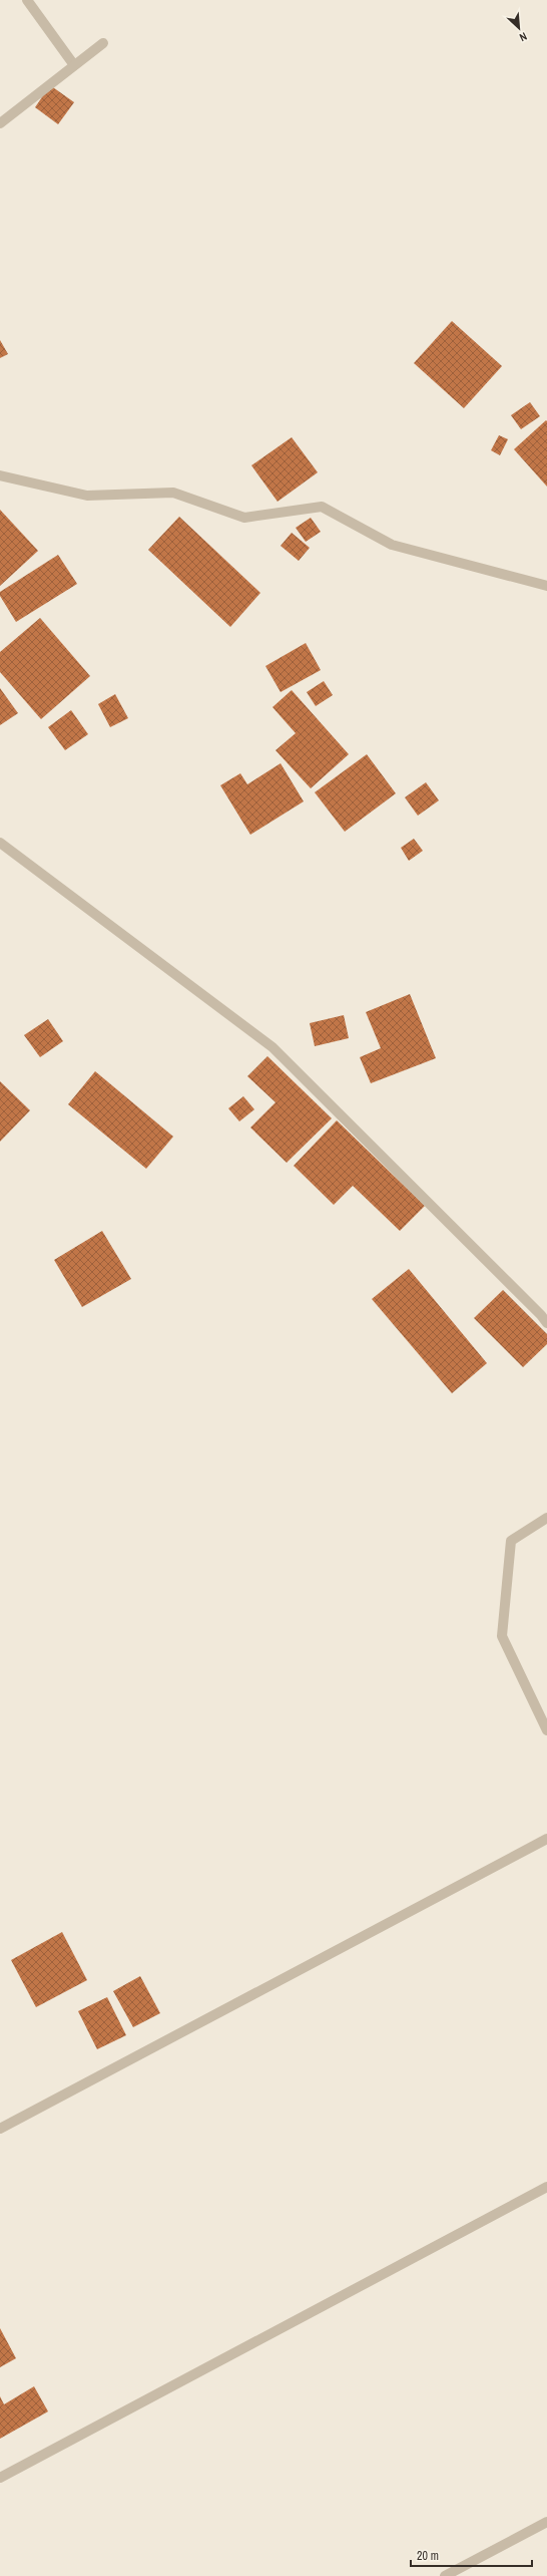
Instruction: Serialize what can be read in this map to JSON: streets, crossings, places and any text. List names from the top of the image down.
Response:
{
  "scale_bar": "20 m",
  "north": "bottom right"
}
